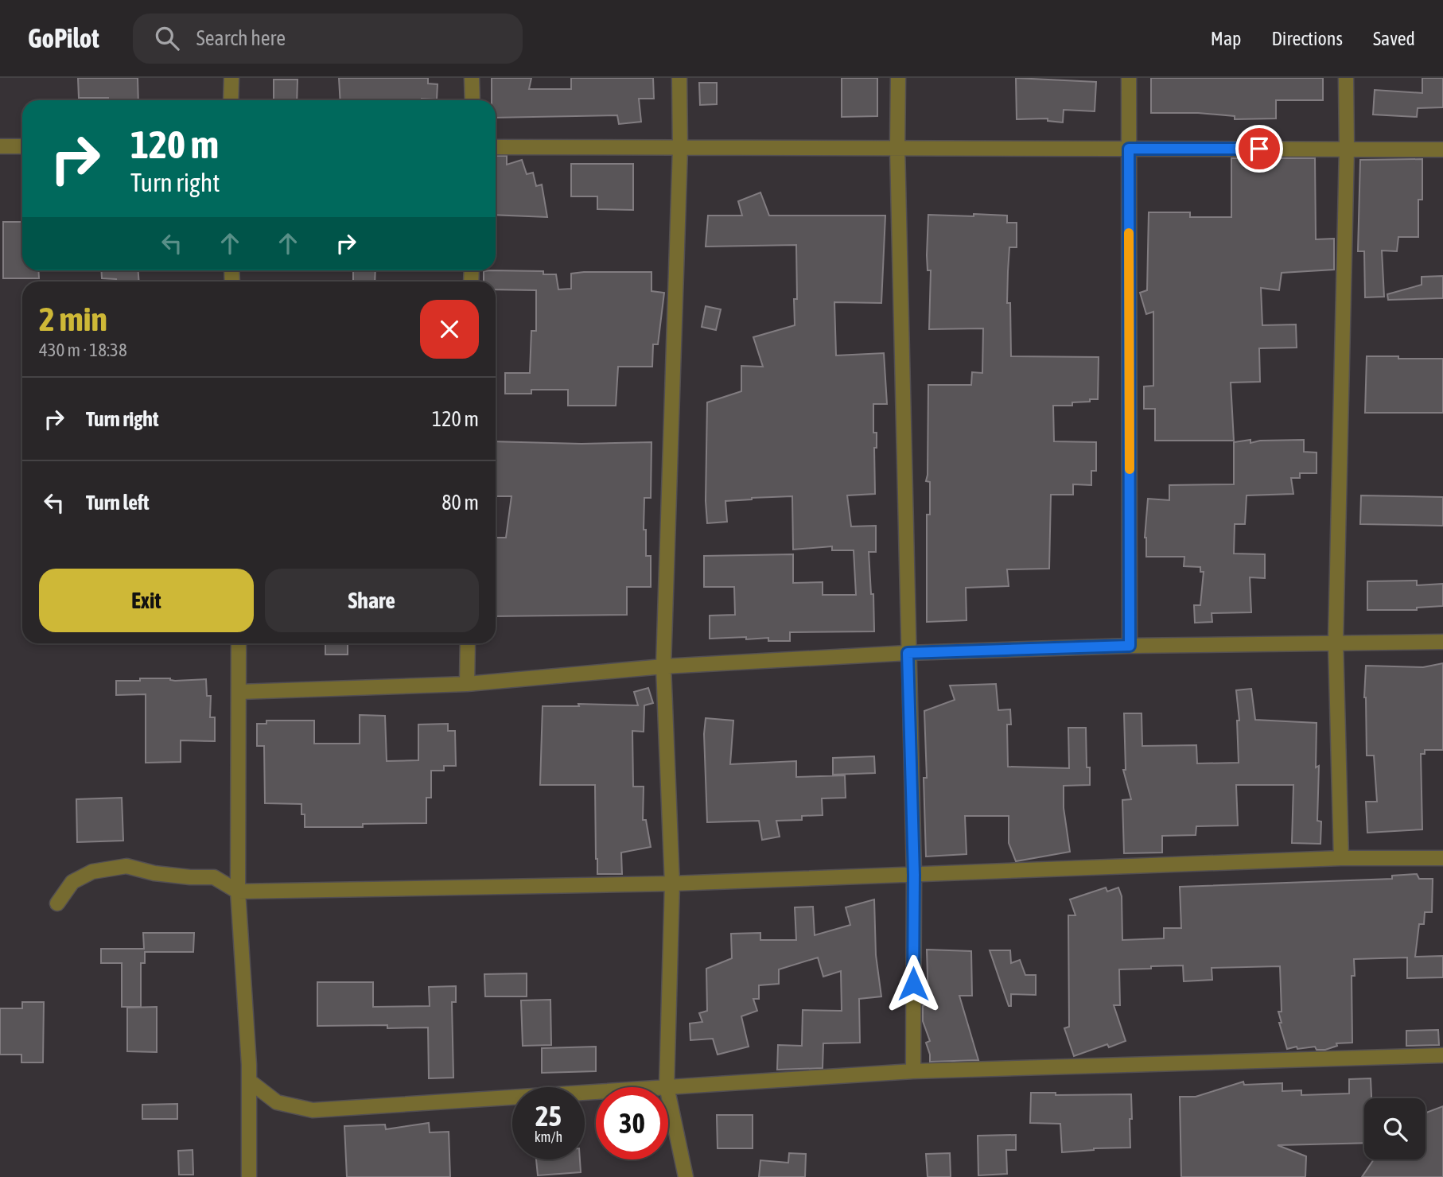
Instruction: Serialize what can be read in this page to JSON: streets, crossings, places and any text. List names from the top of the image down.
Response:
{
  "page": {
    "header": "GoPilot",
    "search": "Search here",
    "nav": ["Map", "Directions", "Saved"],
    "turn": ["120 m", "Turn right"],
    "heading": ["2 min", "430 m · 18:38"],
    "list": [
      {
        "name": "Turn right",
        "value": "120 m"
      },
      {
        "name": "Turn left",
        "value": "80 m"
      }
    ],
    "buttons": ["Exit", "Share"],
    "speed": "25 km/h",
    "limit": "30"
  }
}
